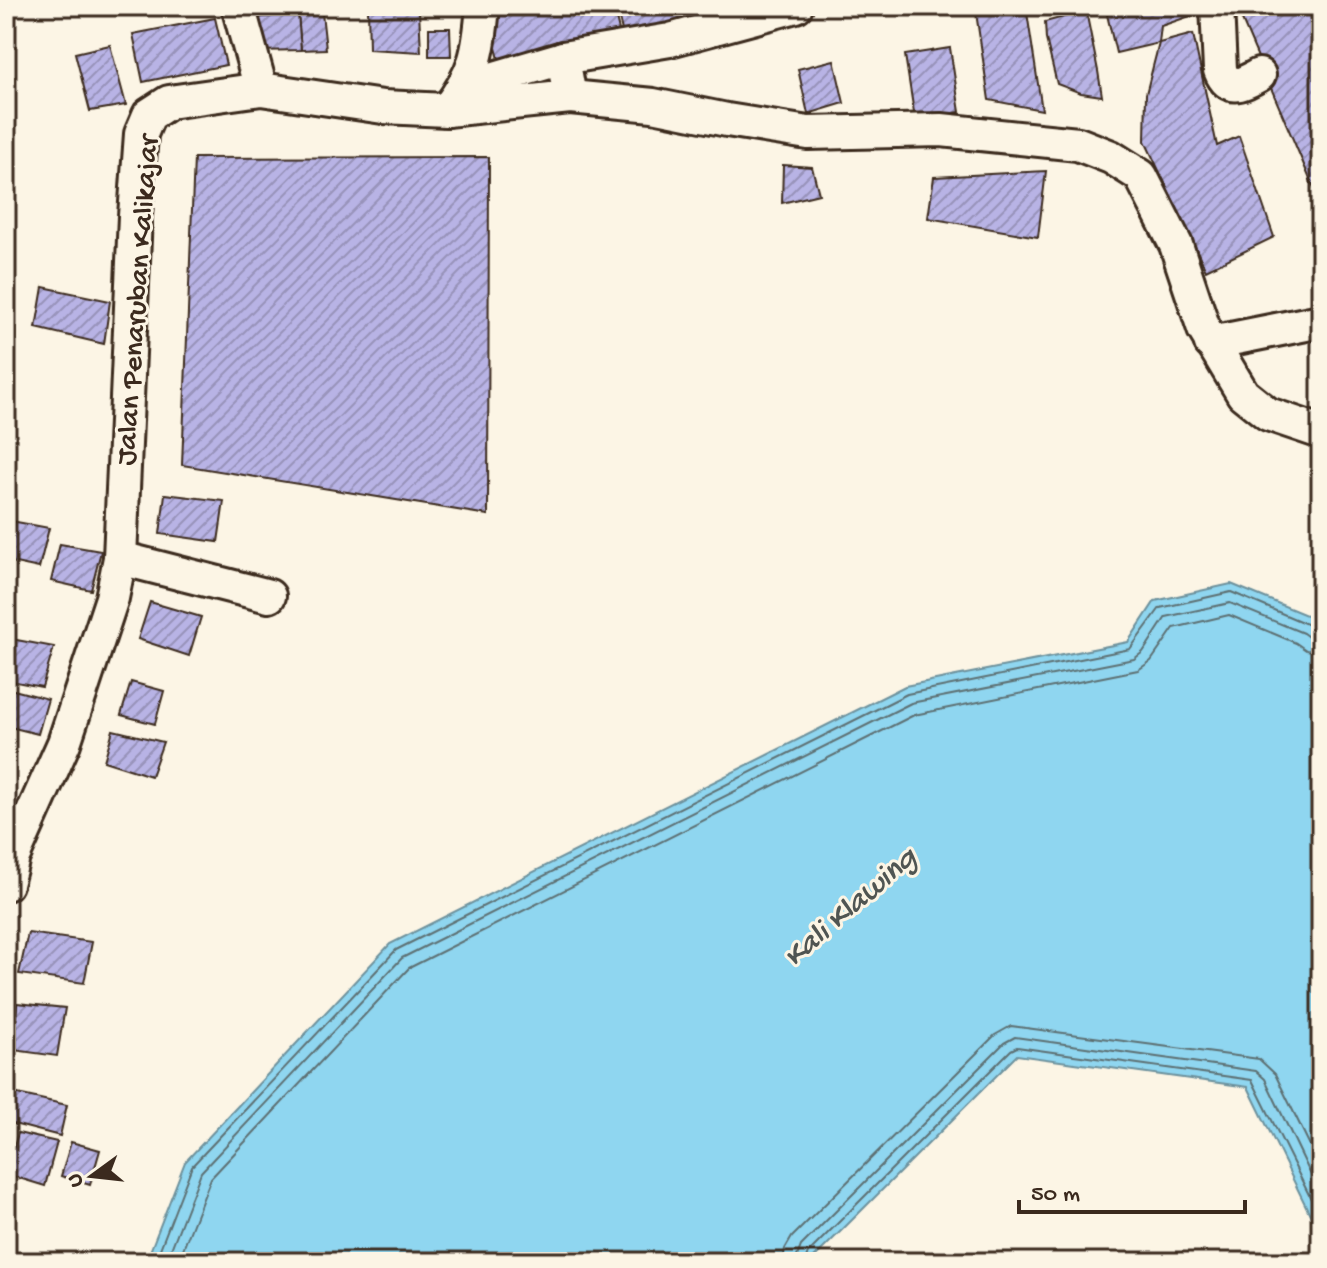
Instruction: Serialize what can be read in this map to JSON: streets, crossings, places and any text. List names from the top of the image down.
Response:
{
  "streets": {
    "street": ["Jalan Penaruban Kalikajar"]
  },
  "water": ["Kali Klawing"],
  "scale_bar": "50 m",
  "north": "left"
}
